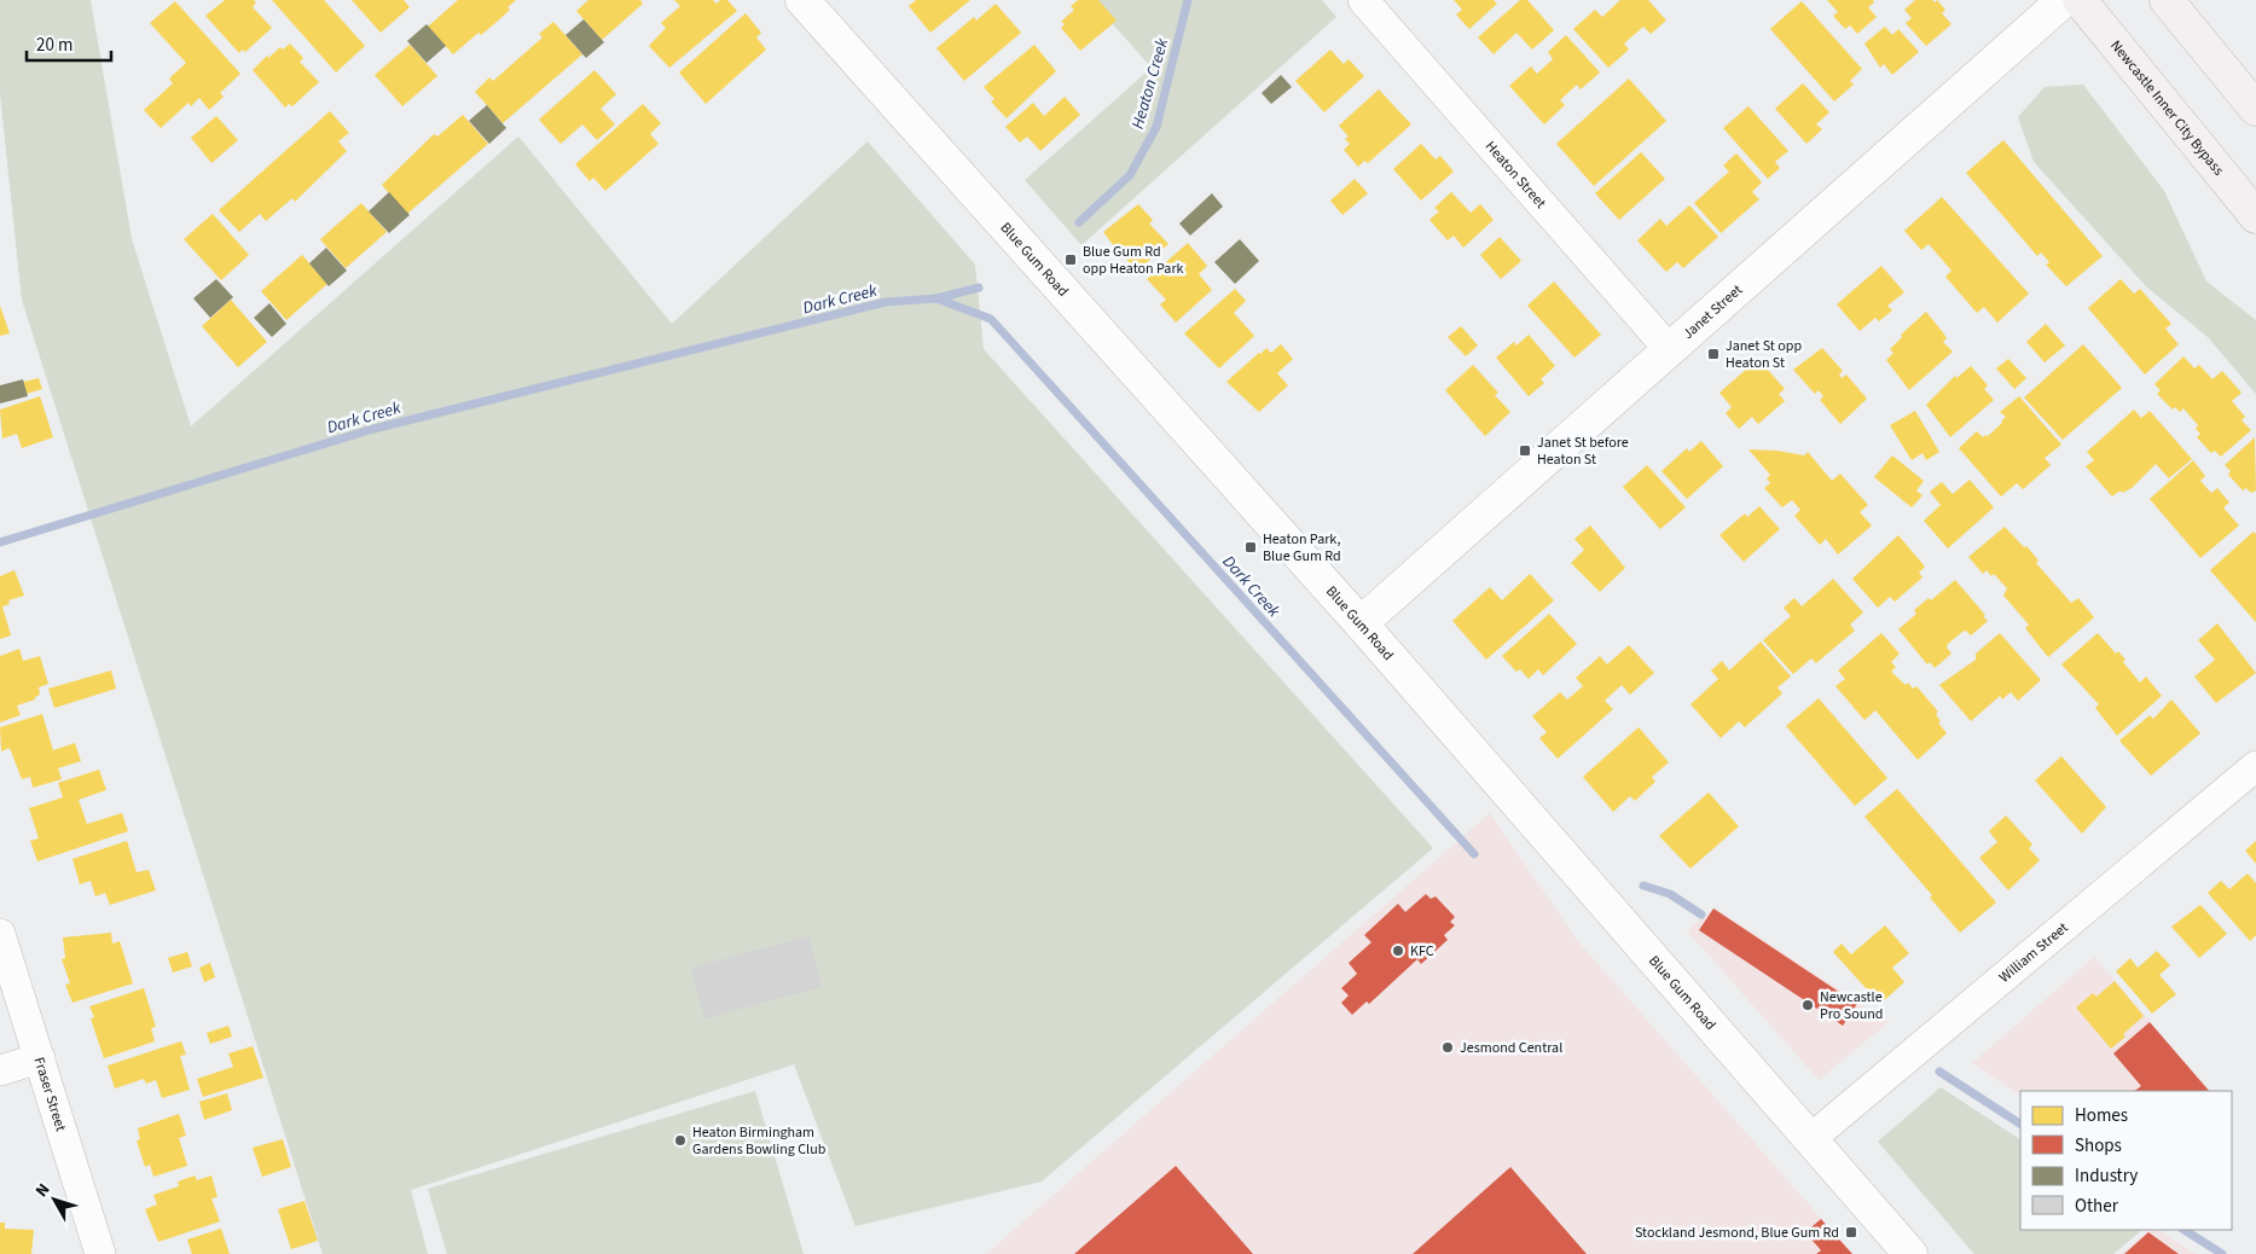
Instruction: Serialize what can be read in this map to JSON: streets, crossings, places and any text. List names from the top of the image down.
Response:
{
  "streets": {
    "highway": ["Newcastle Inner City Bypass"],
    "main road": ["Blue Gum Road", "Janet Street"],
    "street": ["Heaton Street", "William Street", "Fraser Street"]
  },
  "crossings": [
    ["Heaton Street", "Janet Street"],
    ["Blue Gum Road", "Janet Street"],
    ["Blue Gum Road", "William Street"]
  ],
  "water": ["Heaton Creek", "Dark Creek"],
  "places": {
    "transit": [
      "Blue Gum Rd opp Heaton Park",
      "Janet St opp Heaton St",
      "Janet St before Heaton St",
      "Heaton Park, Blue Gum Rd",
      "Stockland Jesmond, Blue Gum Rd"
    ],
    "other": [
      "KFC",
      "Newcastle Pro Sound",
      "Jesmond Central",
      "Heaton Birmingham Gardens Bowling Club"
    ]
  },
  "legend": [
    "Homes",
    "Shops",
    "Industry",
    "Other"
  ],
  "scale_bar": "20 m",
  "north": "top left"
}
